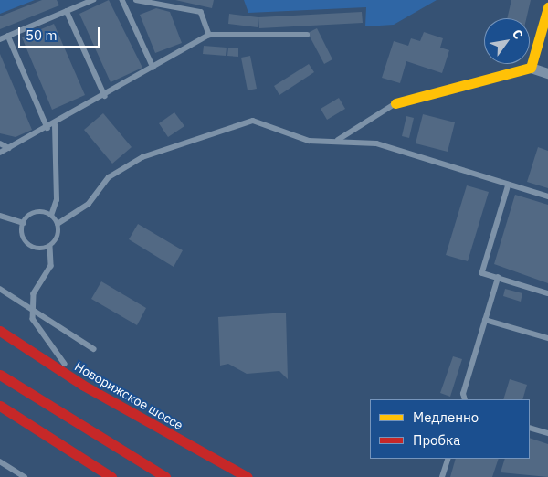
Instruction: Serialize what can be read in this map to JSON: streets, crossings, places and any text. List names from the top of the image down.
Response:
{
  "streets": {
    "main road": ["Новорижское шоссе"]
  },
  "legend": ["Медленно", "Пробка"],
  "scale_bar": "50 m",
  "north": "top right"
}
